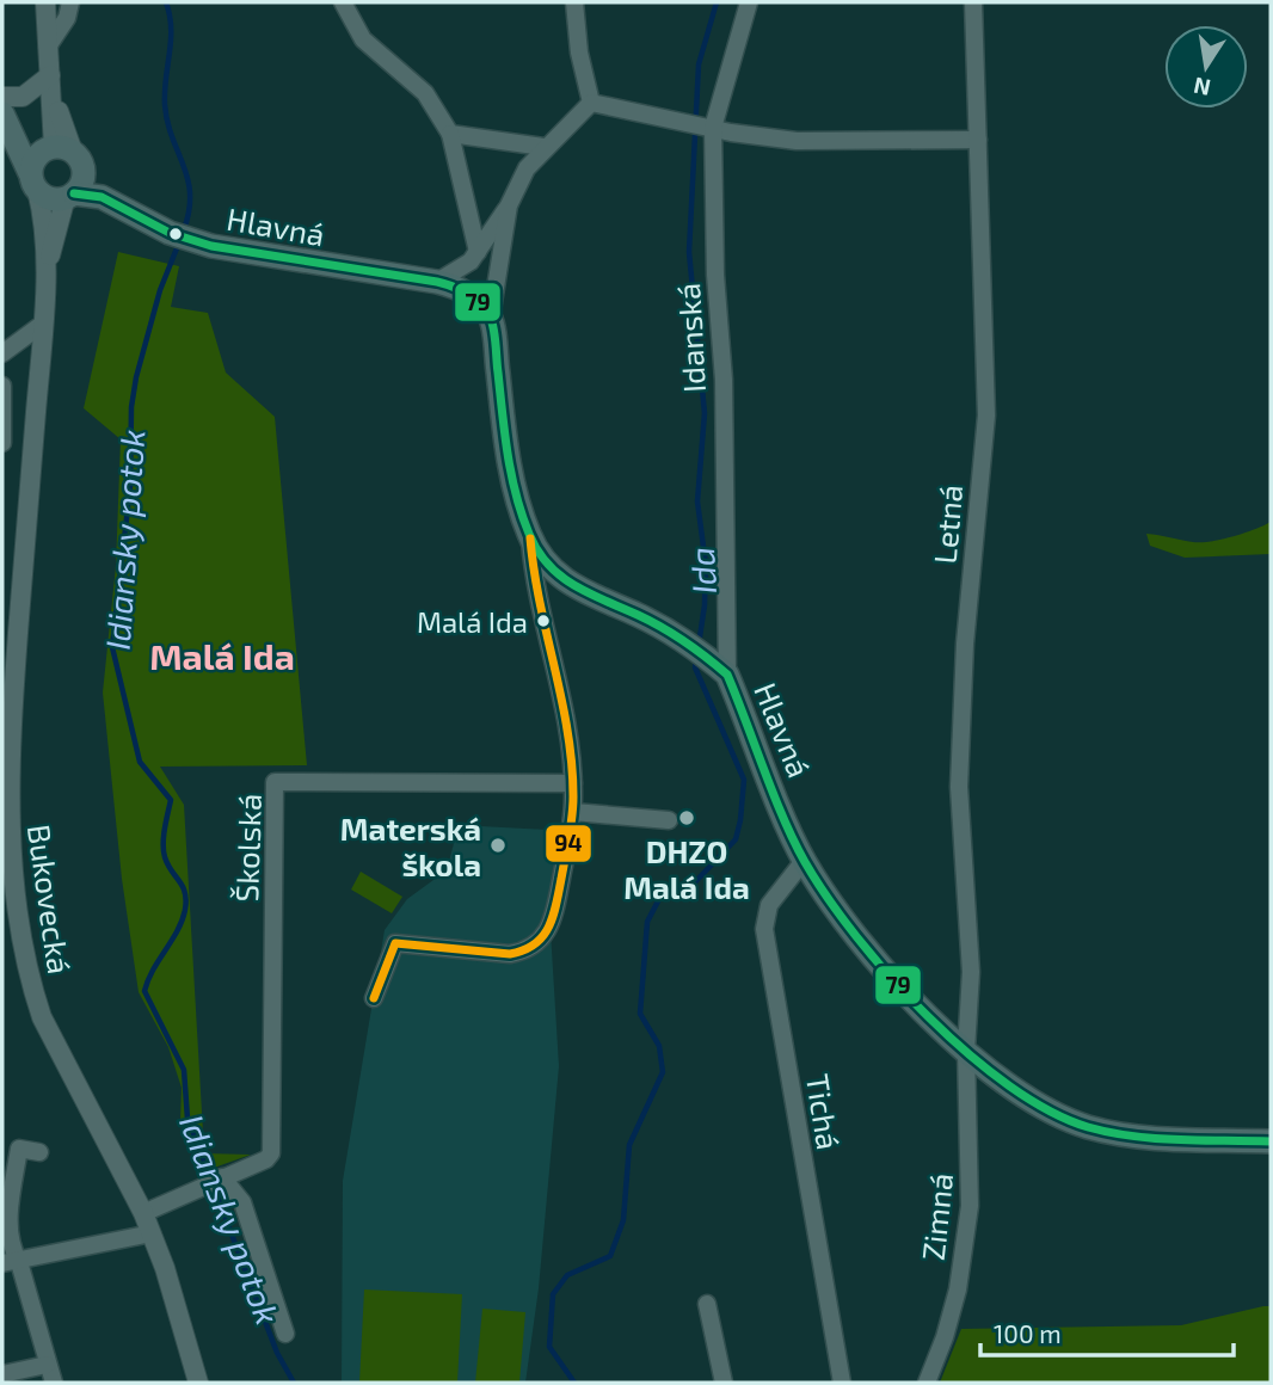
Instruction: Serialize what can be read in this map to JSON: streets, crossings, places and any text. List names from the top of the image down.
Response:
{
  "streets": {
    "main road": ["Hlavná"],
    "street": [
      "Idanská",
      "Letná",
      "Školská",
      "Bukovecká",
      "Tichá",
      "Zimná"
    ]
  },
  "crossings": [
    ["Hlavná", "Idanská"],
    ["Hlavná", "Letná"],
    ["Hlavná", "Bukovecká"],
    ["Hlavná", "Tichá"],
    ["Hlavná", "Zimná"],
    ["Letná", "Zimná"],
    ["Školská", "Bukovecká"]
  ],
  "districts": ["Malá Ida"],
  "water": ["Idiansky potok", "Ida"],
  "places": ["Malá Ida", "DHZO Malá Ida", "Materská škola"],
  "lines": ["transit line 79", "transit line 94"],
  "scale_bar": "100 m",
  "north": "bottom"
}
